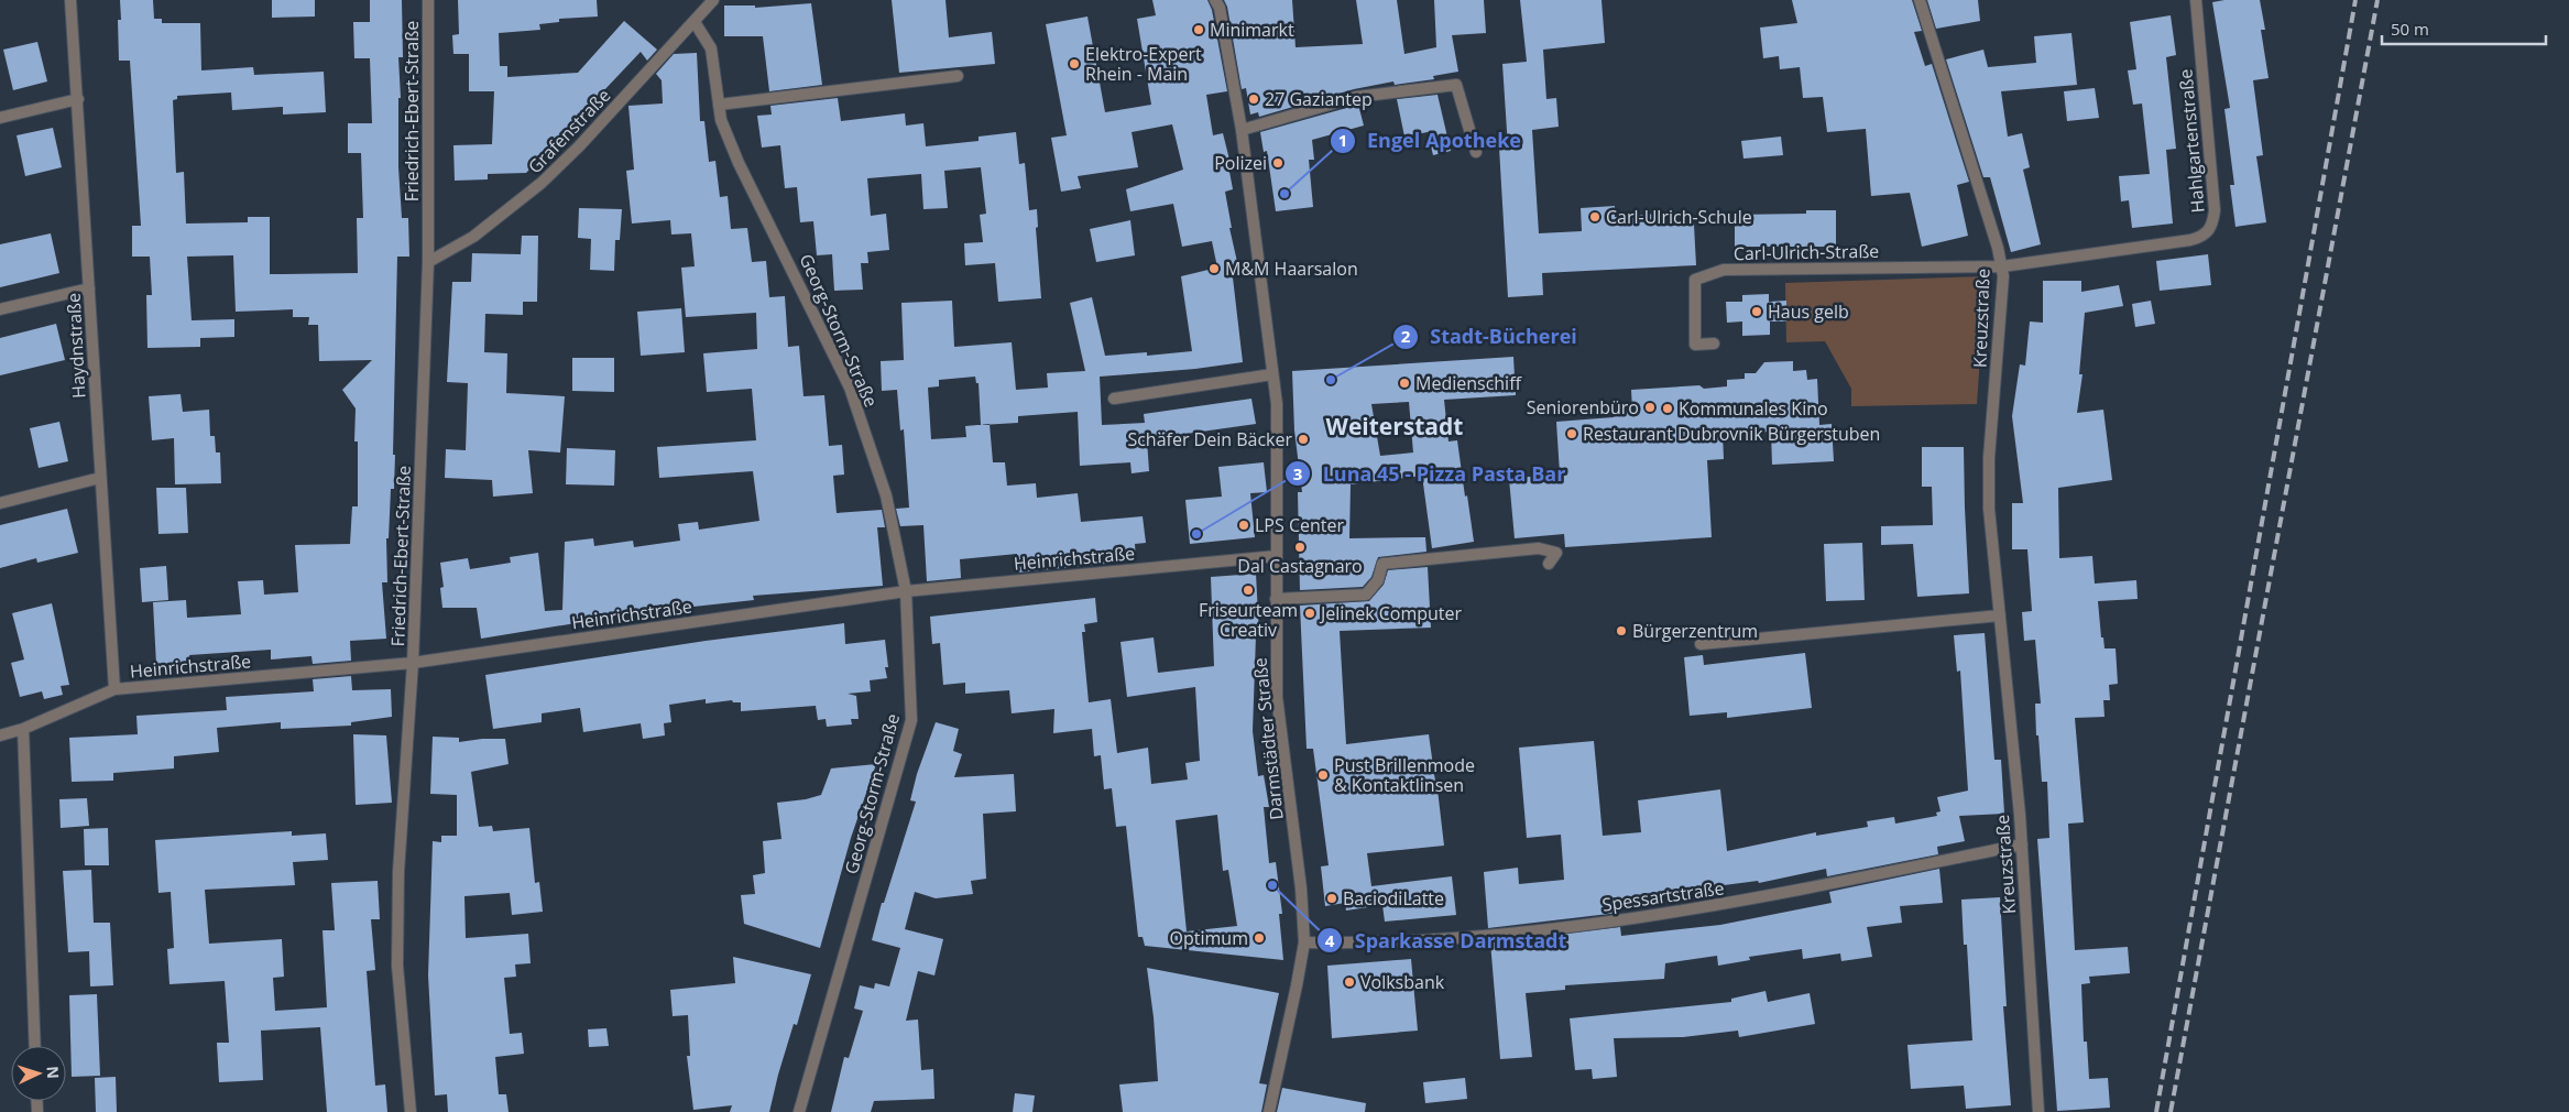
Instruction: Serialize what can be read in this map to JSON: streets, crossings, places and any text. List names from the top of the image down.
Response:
{
  "streets": {
    "street": [
      "Friedrich-Ebert-Straße",
      "Grafenstraße",
      "Hahlgartenstraße",
      "Carl-Ulrich-Straße",
      "Kreuzstraße",
      "Georg-Storm-Straße",
      "Haydnstraße",
      "Heinrichstraße",
      "Darmstädter Straße",
      "Spessartstraße"
    ]
  },
  "crossings": [
    ["Friedrich-Ebert-Straße", "Grafenstraße"],
    ["Friedrich-Ebert-Straße", "Heinrichstraße"],
    ["Grafenstraße", "Georg-Storm-Straße"],
    ["Hahlgartenstraße", "Carl-Ulrich-Straße"],
    ["Hahlgartenstraße", "Kreuzstraße"],
    ["Carl-Ulrich-Straße", "Kreuzstraße"],
    ["Kreuzstraße", "Spessartstraße"],
    ["Georg-Storm-Straße", "Heinrichstraße"],
    ["Haydnstraße", "Heinrichstraße"],
    ["Heinrichstraße", "Darmstädter Straße"],
    ["Darmstädter Straße", "Spessartstraße"]
  ],
  "districts": ["Weiterstadt"],
  "places": [
    "Minimarkt",
    "Elektro-Expert Rhein - Main",
    "27 Gaziantep",
    "Polizei",
    "Engel Apotheke",
    "Carl-Ulrich-Schule",
    "M&M Haarsalon",
    "Haus gelb",
    "Stadt-Bücherei",
    "Medienschiff",
    "Seniorenbüro",
    "Kommunales Kino",
    "Restaurant Dubrovnik Bürgerstuben",
    "Schäfer Dein Bäcker",
    "LPS Center",
    "Luna 45 - Pizza Pasta Bar",
    "Dal Castagnaro",
    "Friseurteam Creativ",
    "Jelinek Computer",
    "Bürgerzentrum",
    "Pust Brillenmode & Kontaktlinsen",
    "Sparkasse Darmstadt",
    "BaciodiLatte",
    "Optimum",
    "Volksbank"
  ],
  "scale_bar": "50 m",
  "north": "right"
}
